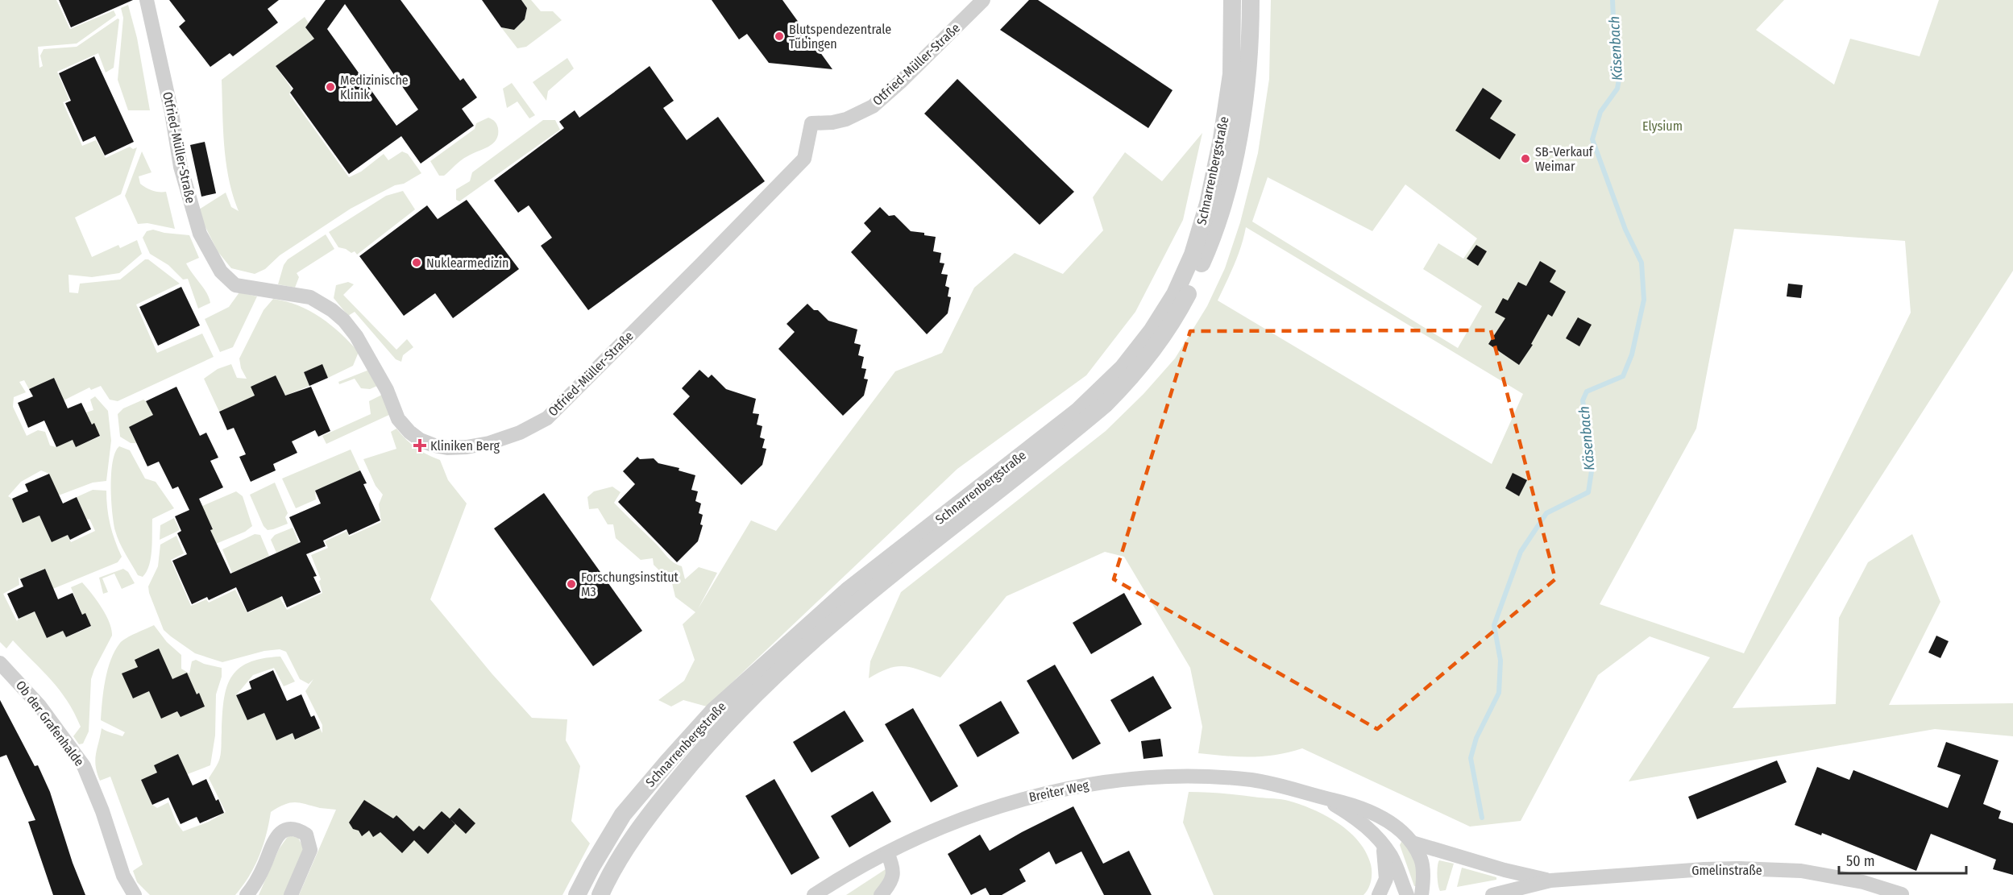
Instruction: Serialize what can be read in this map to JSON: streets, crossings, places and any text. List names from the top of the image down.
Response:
{
  "streets": {
    "street": [
      "Otfried-Müller-Straße",
      "Schnarrenbergstraße",
      "Ob der Grafenhalde",
      "Breiter Weg",
      "Gmelinstraße"
    ]
  },
  "crossings": [
    ["Breiter Weg", "Gmelinstraße"]
  ],
  "water": ["Käsenbach"],
  "parks": ["Elysium"],
  "places": {
    "other": [
      "Blutspendezentrale Tübingen",
      "Medizinische Klinik",
      "SB-Verkauf Weimar",
      "Nuklearmedizin",
      "Forschungsinstitut M3"
    ],
    "health": ["Kliniken Berg"]
  },
  "scale_bar": "50 m"
}
